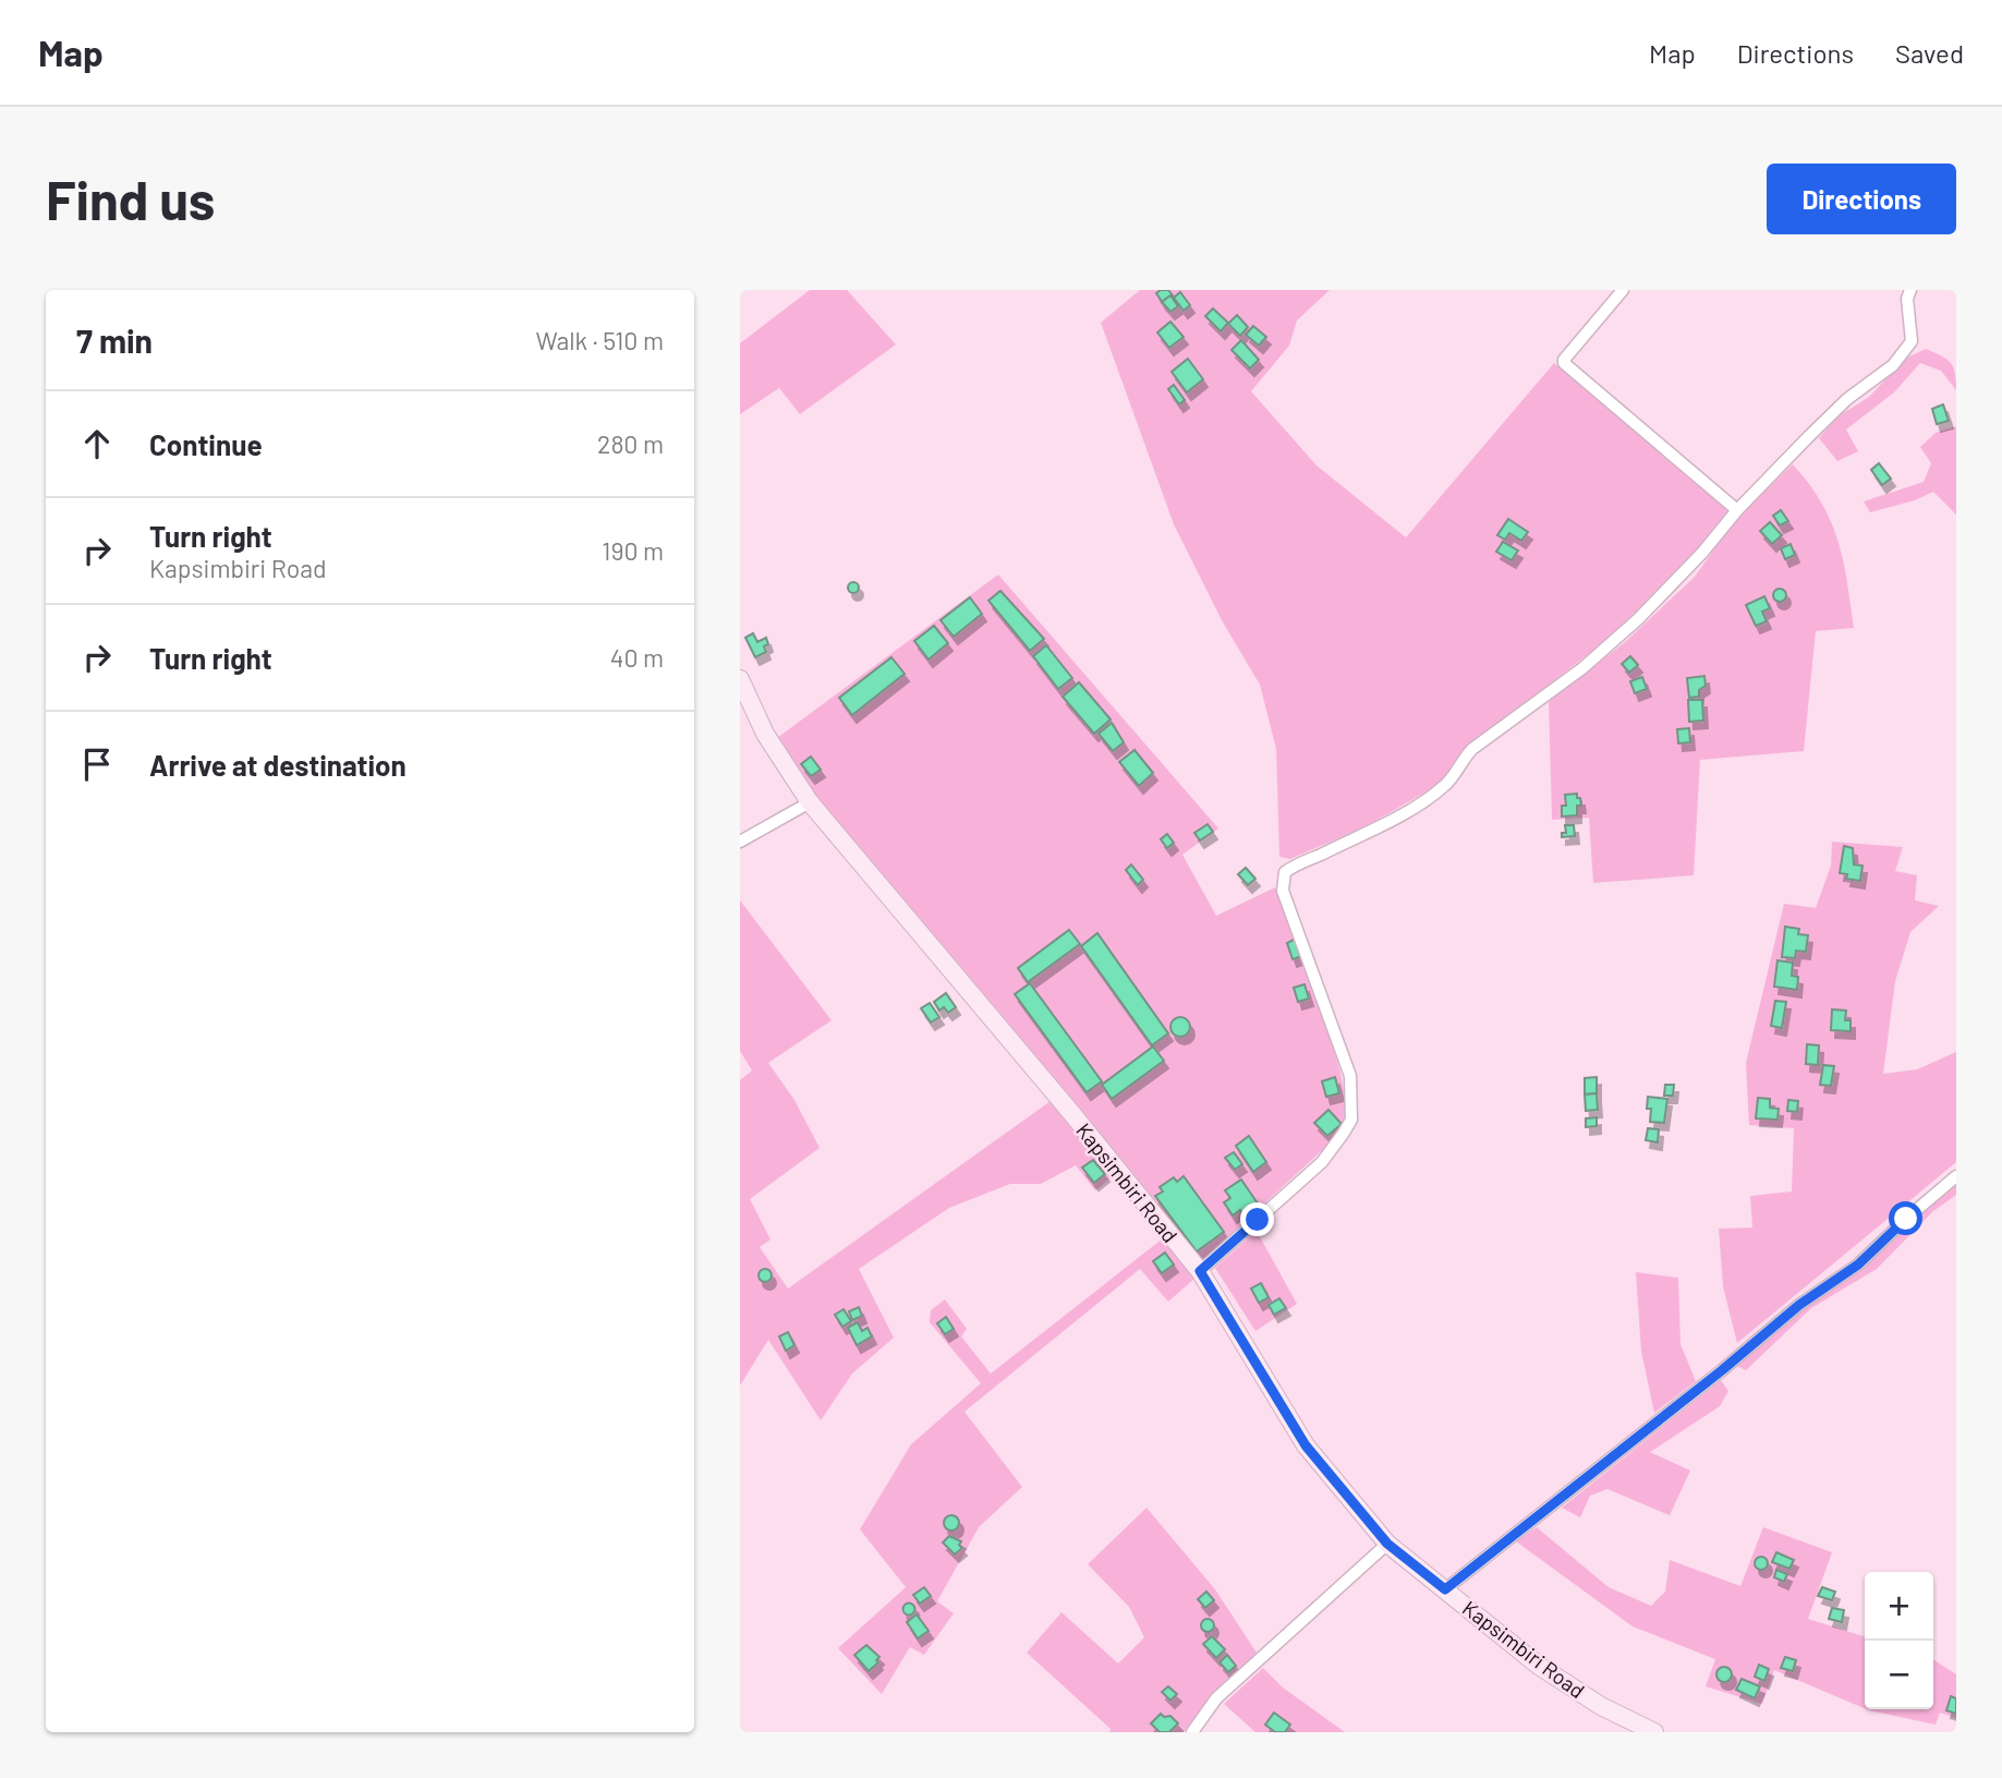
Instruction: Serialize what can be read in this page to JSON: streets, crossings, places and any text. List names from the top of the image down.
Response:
{
  "streets": {
    "street": ["Kapsimbiri Road"]
  },
  "page": {
    "header": "Map",
    "nav": ["Map", "Directions", "Saved"],
    "buttons": "Directions",
    "title": "Find us",
    "heading": ["7 min", "Walk · 510 m"],
    "list": [
      ["Continue", "280 m"],
      ["Turn right", "Kapsimbiri Road", "190 m"],
      ["Turn right", "40 m"],
      "Arrive at destination"
    ],
    "map_buttons": ["+", "−"]
  }
}
